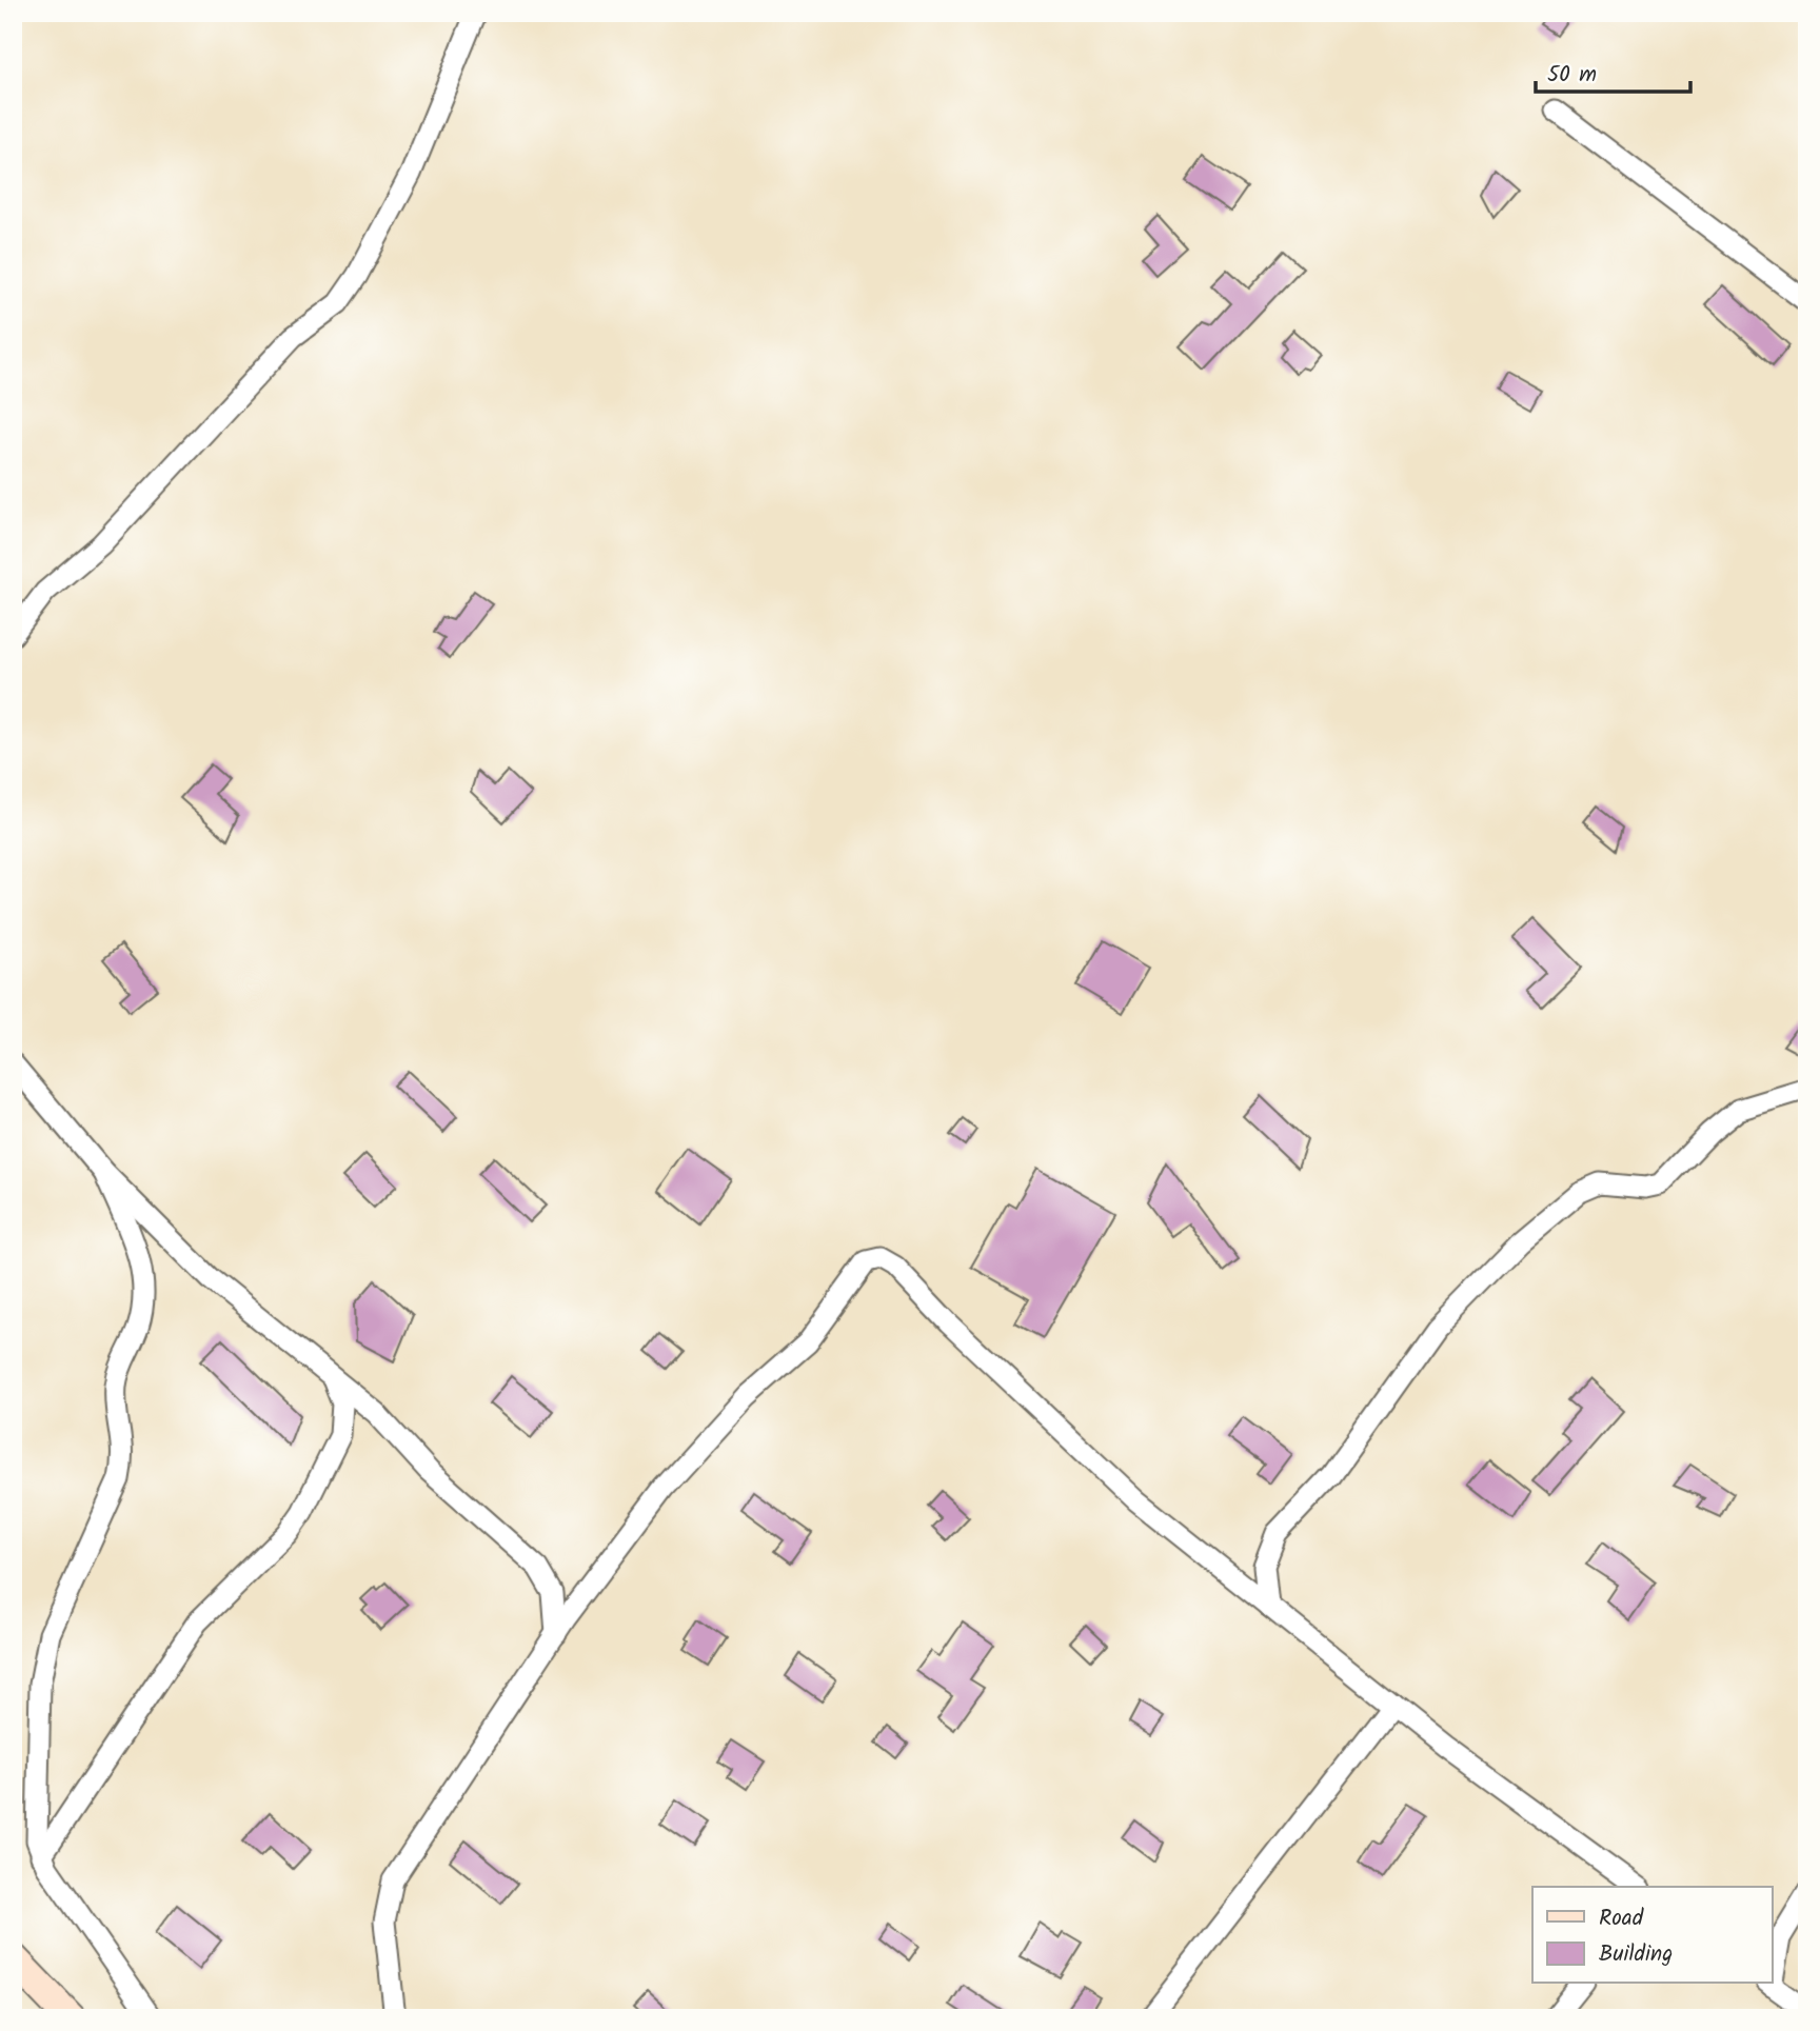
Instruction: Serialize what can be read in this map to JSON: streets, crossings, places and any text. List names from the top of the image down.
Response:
{
  "legend": ["Road", "Building"],
  "scale_bar": "50 m"
}
